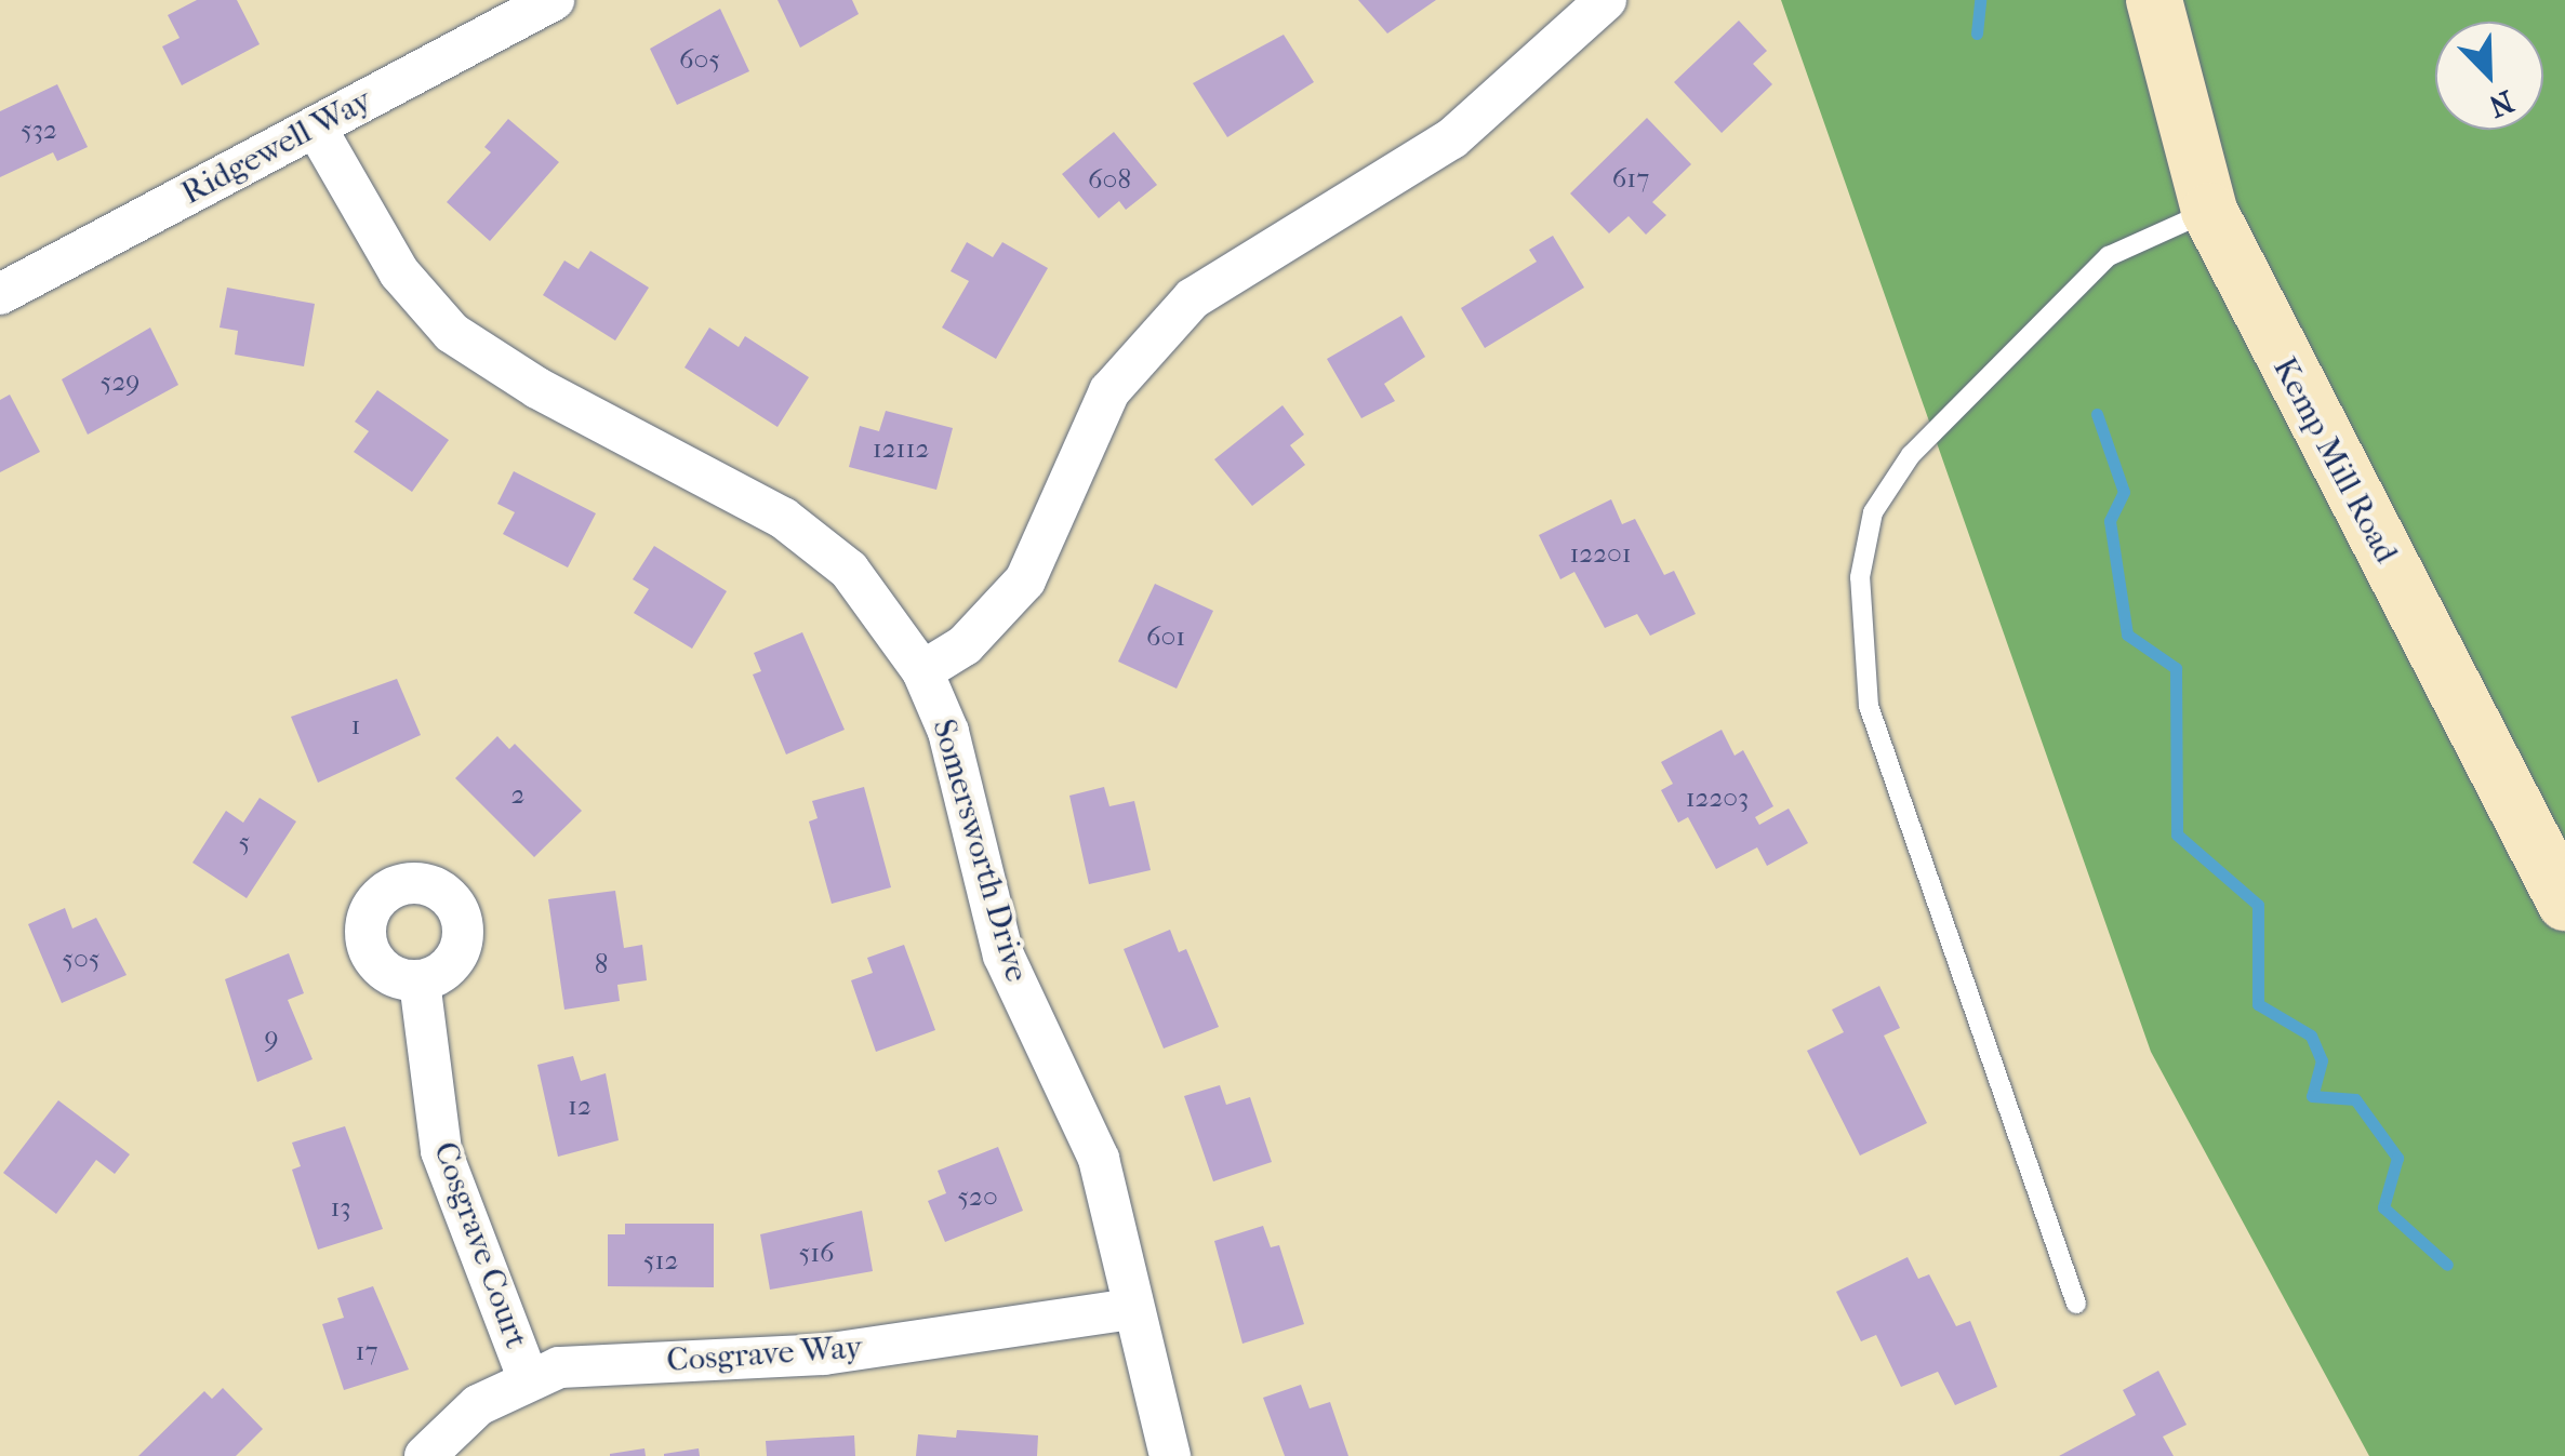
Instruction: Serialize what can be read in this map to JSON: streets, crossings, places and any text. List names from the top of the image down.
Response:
{
  "streets": {
    "street": [
      "Ridgewell Way",
      "Kemp Mill Road",
      "Somersworth Drive",
      "Cosgrave Court",
      "Cosgrave Way"
    ]
  },
  "crossings": [
    ["Ridgewell Way", "Somersworth Drive"],
    ["Somersworth Drive", "Cosgrave Way"],
    ["Cosgrave Court", "Cosgrave Way"]
  ],
  "house_numbers": [
    "605",
    "532",
    "617",
    "608",
    "529",
    "12112",
    "12201",
    "601",
    "1",
    "2",
    "12203",
    "5",
    "505",
    "8",
    "9",
    "12",
    "520",
    "13",
    "516",
    "512",
    "17"
  ],
  "north": "bottom right"
}
